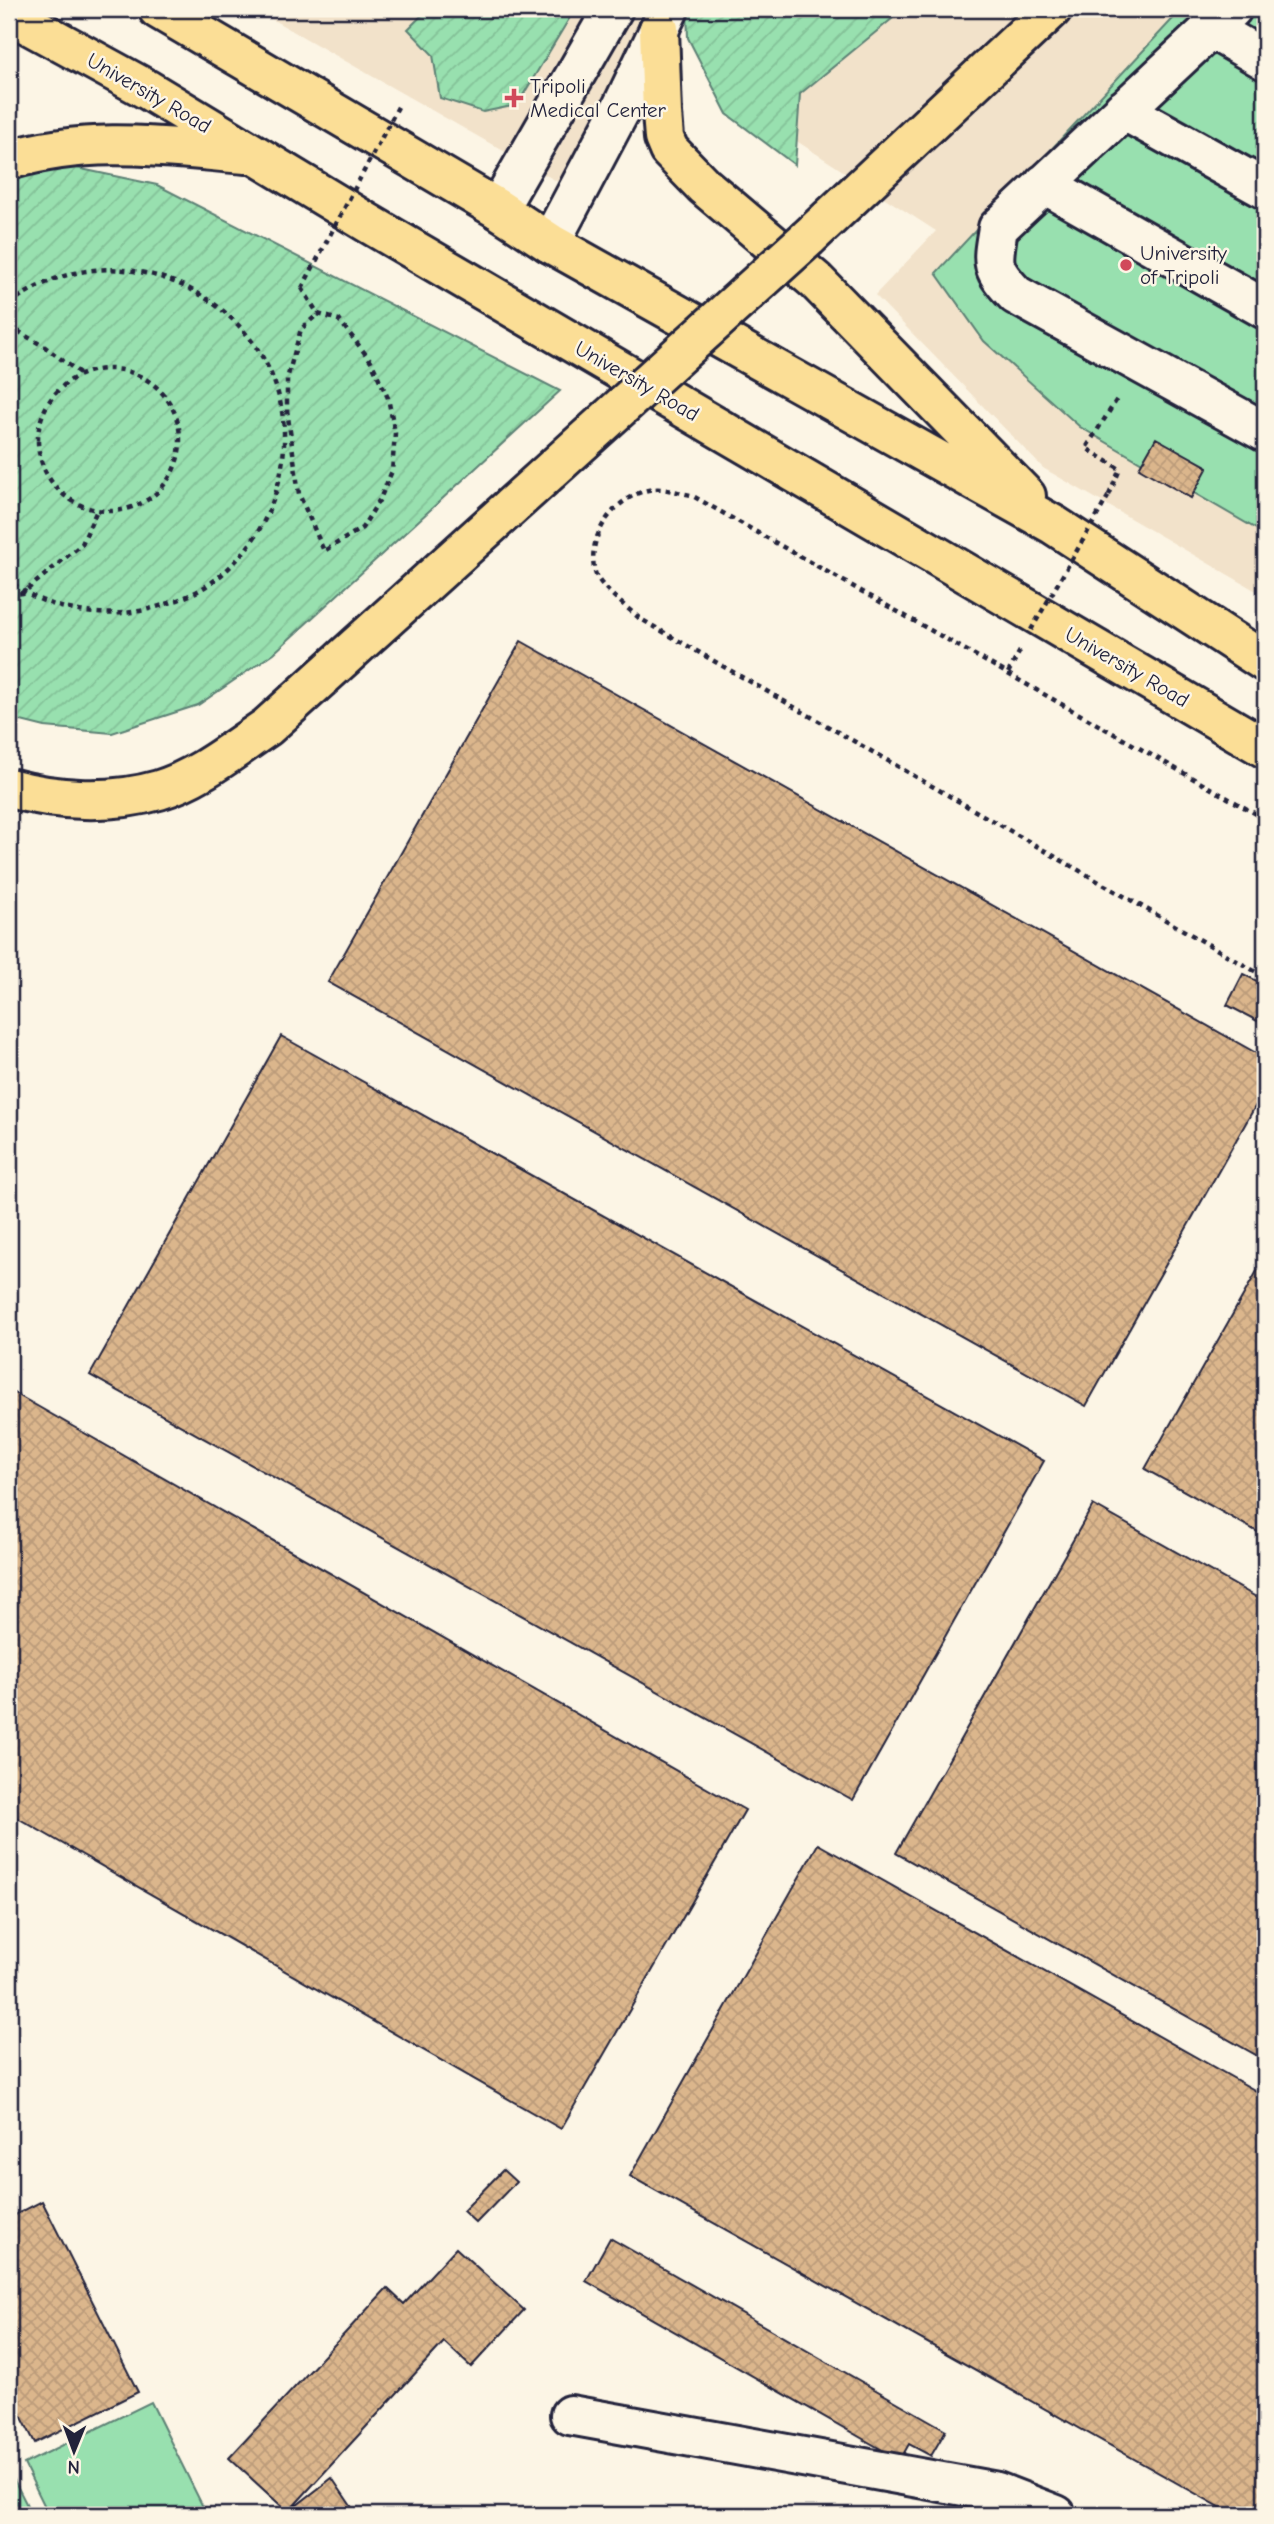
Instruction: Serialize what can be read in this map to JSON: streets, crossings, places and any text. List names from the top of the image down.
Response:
{
  "streets": {
    "highway": ["University Road"]
  },
  "places": {
    "health": ["Tripoli Medical Center"],
    "other": ["University of Tripoli"]
  },
  "north": "bottom"
}
